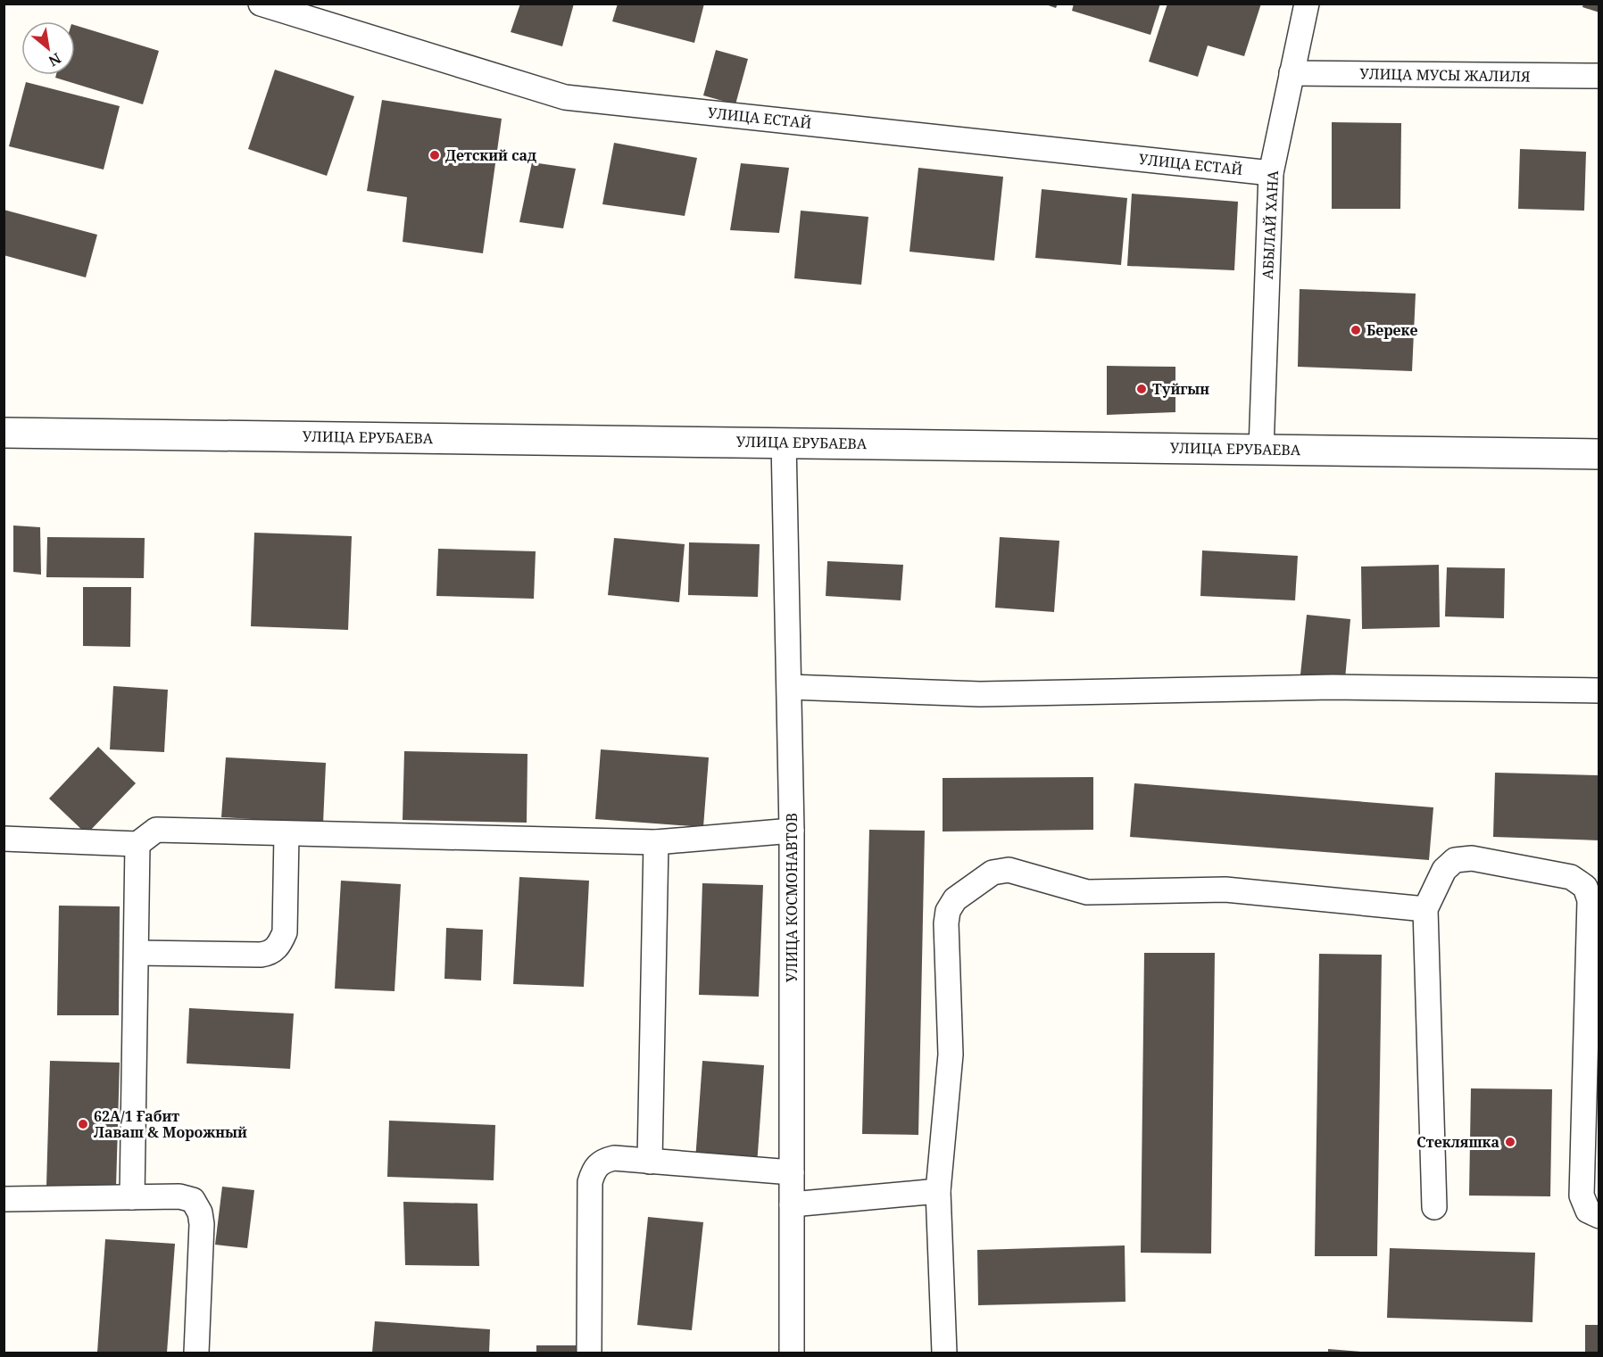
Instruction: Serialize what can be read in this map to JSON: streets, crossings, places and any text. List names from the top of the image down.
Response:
{
  "streets": {
    "street": [
      "УЛИЦА МУСЫ ЖАЛИЛЯ",
      "УЛИЦА ЕСТАЙ",
      "АБЫЛАЙ ХАНА",
      "УЛИЦА ЕРУБАЕВА",
      "УЛИЦА КОСМОНАВТОВ"
    ]
  },
  "crossings": [
    ["УЛИЦА МУСЫ ЖАЛИЛЯ", "АБЫЛАЙ ХАНА"],
    ["УЛИЦА ЕСТАЙ", "АБЫЛАЙ ХАНА"],
    ["АБЫЛАЙ ХАНА", "УЛИЦА ЕРУБАЕВА"],
    ["УЛИЦА ЕРУБАЕВА", "УЛИЦА КОСМОНАВТОВ"]
  ],
  "places": [
    "Детский сад",
    "Береке",
    "Туйгын",
    "62А/1 Ғабит Лаваш & Морожный",
    "Стекляшка"
  ],
  "north": "bottom right"
}
